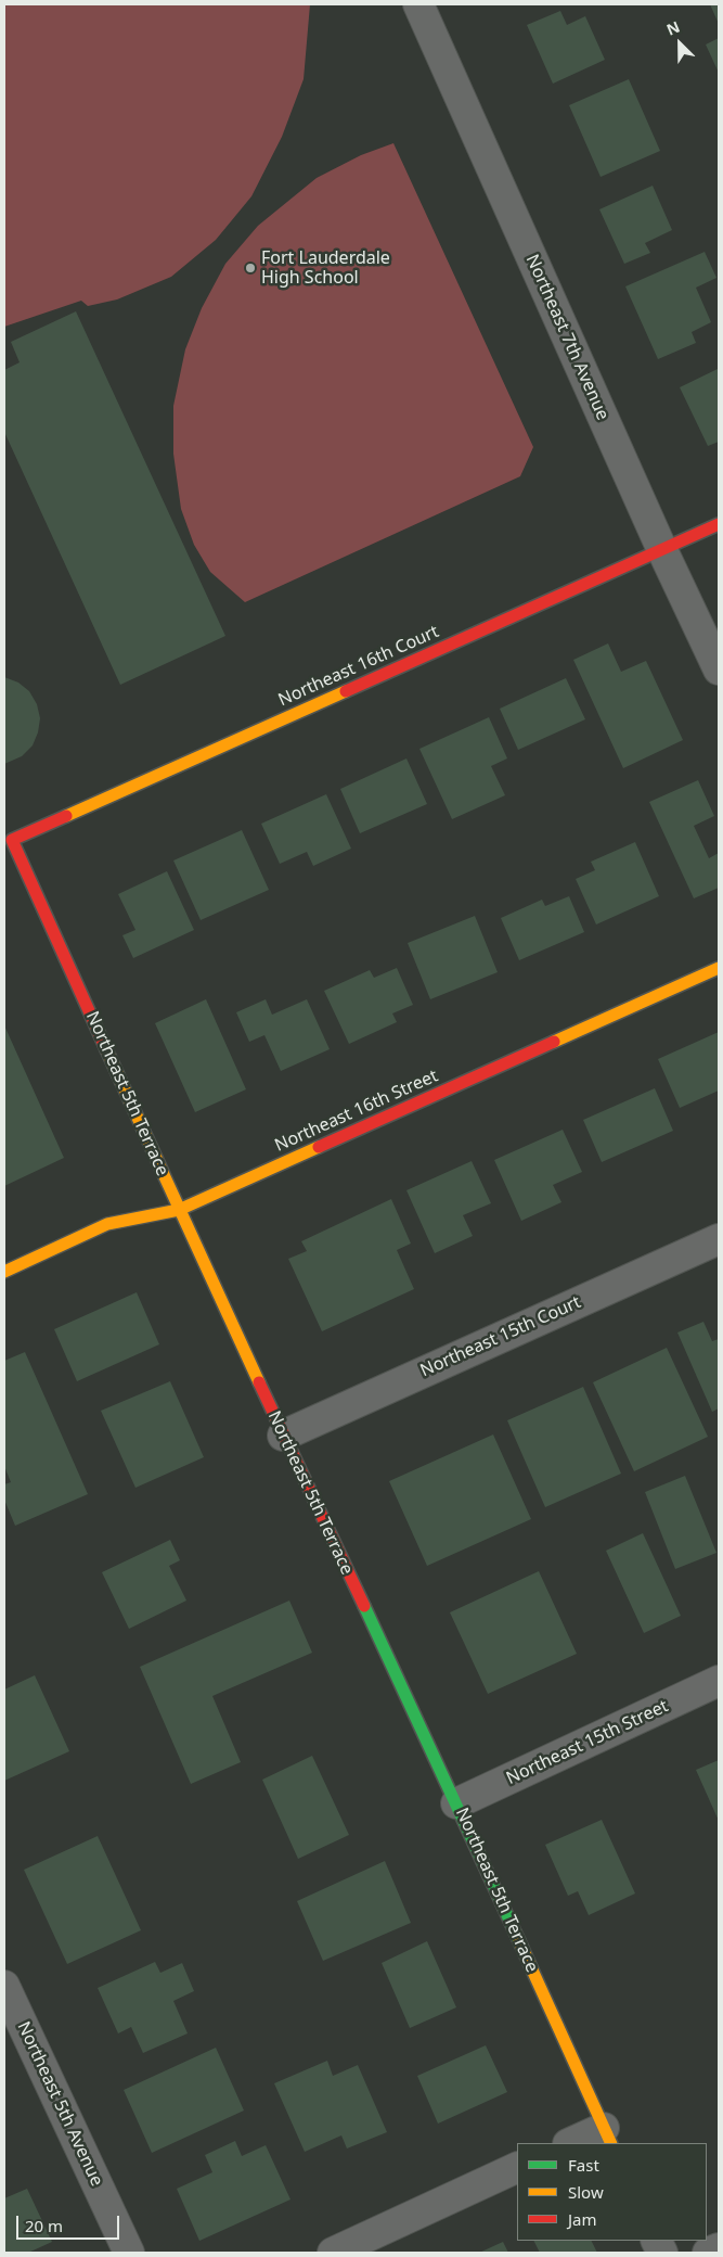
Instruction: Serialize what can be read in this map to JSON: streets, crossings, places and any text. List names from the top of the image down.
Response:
{
  "streets": {
    "street": [
      "Northeast 7th Avenue",
      "Northeast 16th Court",
      "Northeast 5th Terrace",
      "Northeast 16th Street",
      "Northeast 15th Court",
      "Northeast 15th Street",
      "Northeast 5th Avenue"
    ]
  },
  "crossings": [
    ["Northeast 7th Avenue", "Northeast 16th Court"],
    ["Northeast 16th Court", "Northeast 5th Terrace"],
    ["Northeast 5th Terrace", "Northeast 16th Street"],
    ["Northeast 5th Terrace", "Northeast 15th Court"],
    ["Northeast 5th Terrace", "Northeast 15th Street"]
  ],
  "places": ["Fort Lauderdale High School"],
  "legend": ["Fast", "Slow", "Jam"],
  "scale_bar": "20 m",
  "north": "top left"
}
